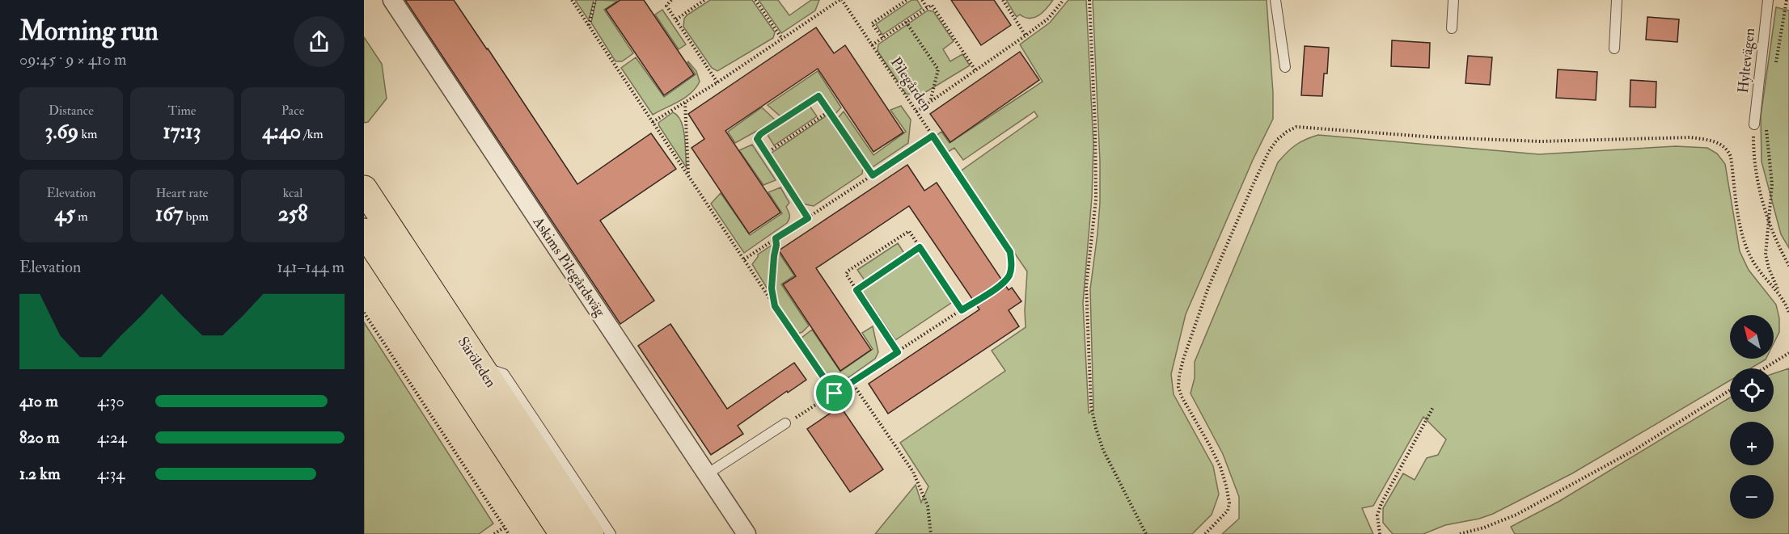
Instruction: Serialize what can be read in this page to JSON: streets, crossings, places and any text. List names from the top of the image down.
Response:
{
  "streets": {
    "main road": ["Säröleden"],
    "street": ["Askims Pilegårdsväg"],
    "lane": ["Hyltevägen"],
    "path": ["Pilegården"]
  },
  "north": "top left",
  "page": {
    "heading": ["Morning run", "09:45 · 9 × 410 m"],
    "stats": [
      ["Distance", "3.69 km"],
      ["Time", "17:13"],
      ["Pace", "4:40 /km"],
      ["Elevation", "45 m"],
      ["Heart rate", "167 bpm"],
      ["kcal", "258"]
    ],
    "chart": ["Elevation", "141–144 m"],
    "map_buttons": ["+", "−"],
    "list": [
      {
        "name": "410 m",
        "note": "4:30"
      },
      {
        "name": "820 m",
        "note": "4:24"
      },
      {
        "name": "1.2 km",
        "note": "4:34"
      }
    ]
  }
}
